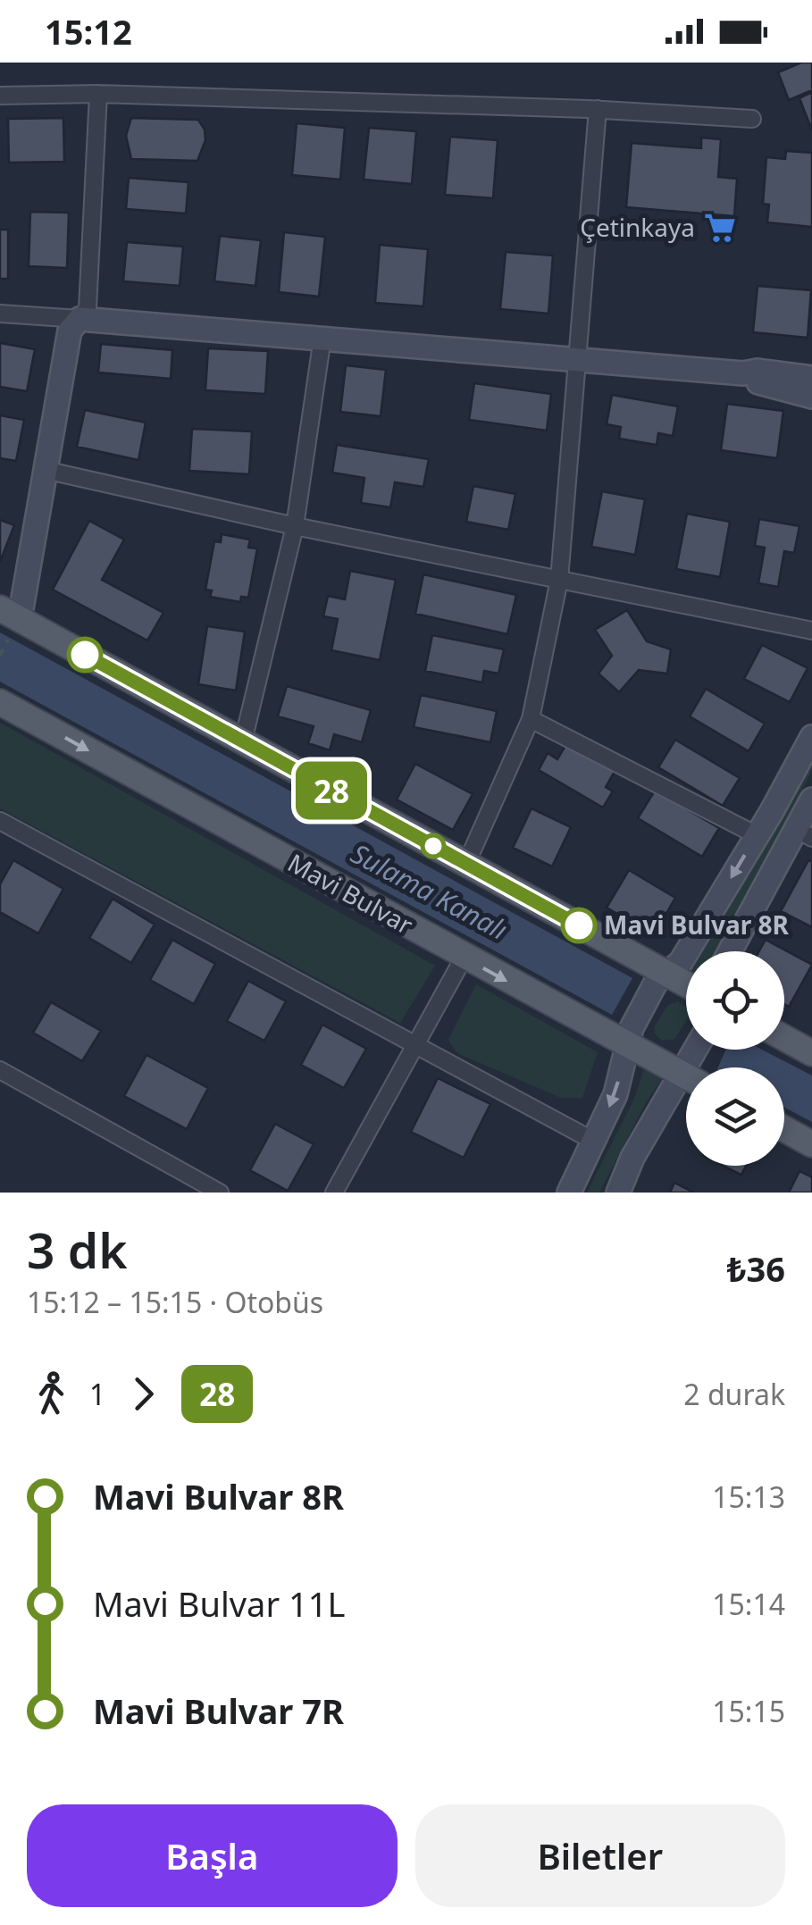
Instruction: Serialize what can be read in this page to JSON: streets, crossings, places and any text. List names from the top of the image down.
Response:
{
  "streets": {
    "main road": ["Mavi Bulvar"]
  },
  "water": ["Sulama Kanalı"],
  "places": {
    "supermarket": ["Çetinkaya"],
    "other": ["Mavi Bulvar 8R"]
  },
  "lines": ["bus line 28"],
  "page": {
    "status": "15:12",
    "on_map": "28",
    "heading": ["3 dk", "15:12 – 15:15 · Otobüs", "₺36"],
    "legs": ["1", "28", "2 durak"],
    "list": [
      {
        "name": "Mavi Bulvar 8R",
        "value": "15:13"
      },
      {
        "name": "Mavi Bulvar 11L",
        "value": "15:14"
      },
      {
        "name": "Mavi Bulvar 7R",
        "value": "15:15"
      }
    ],
    "buttons": ["Başla", "Biletler"]
  }
}
